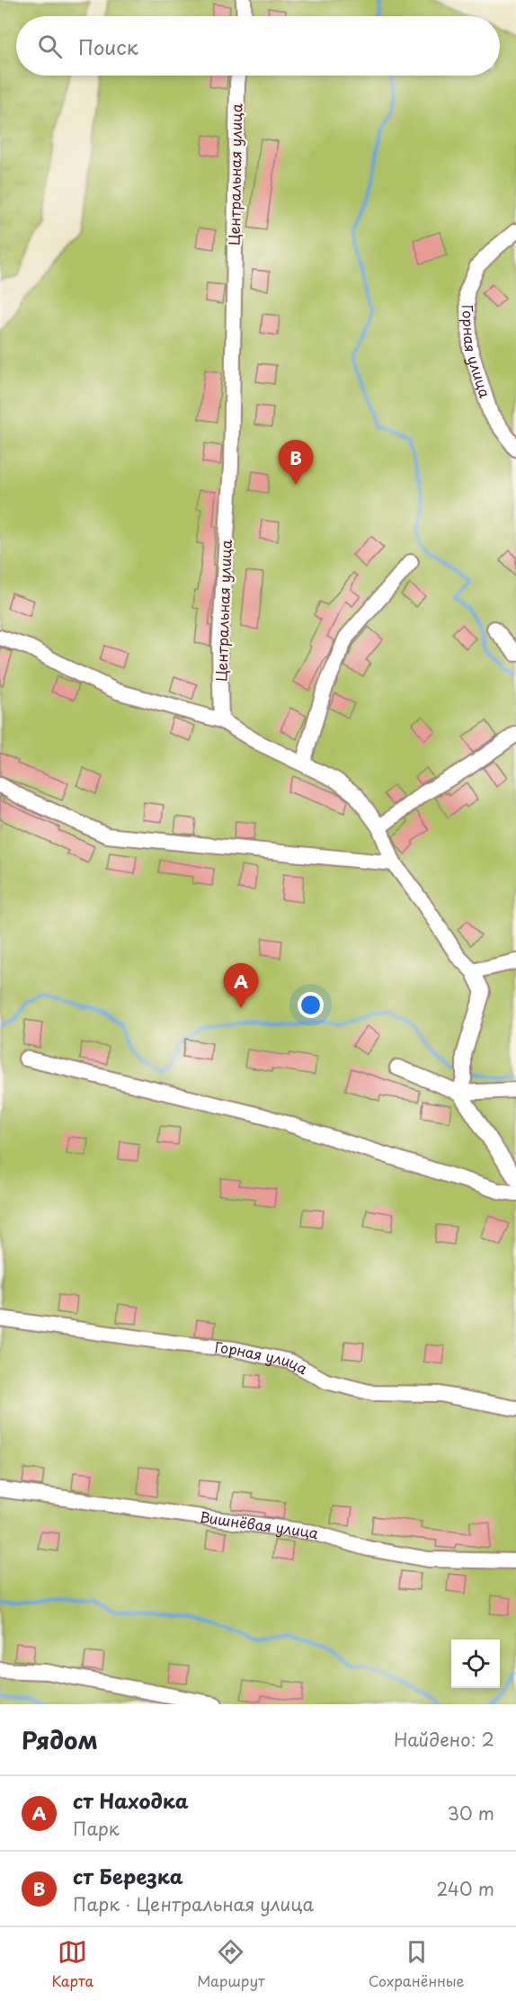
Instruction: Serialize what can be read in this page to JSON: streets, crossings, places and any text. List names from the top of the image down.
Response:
{
  "streets": {
    "street": ["Центральная улица", "Горная улица", "Вишнёвая улица"]
  },
  "page": {
    "search": "Поиск",
    "pins": ["B", "A"],
    "heading": ["Рядом", "Найдено: 2"],
    "list": [
      {
        "mark": "A",
        "name": "ст Находка",
        "note": "Парк",
        "value": "30 m"
      },
      {
        "mark": "B",
        "name": "ст Березка",
        "note": "Парк · Центральная улица",
        "value": "240 m"
      }
    ],
    "nav": ["Карта", "Маршрут", "Сохранённые"]
  }
}
